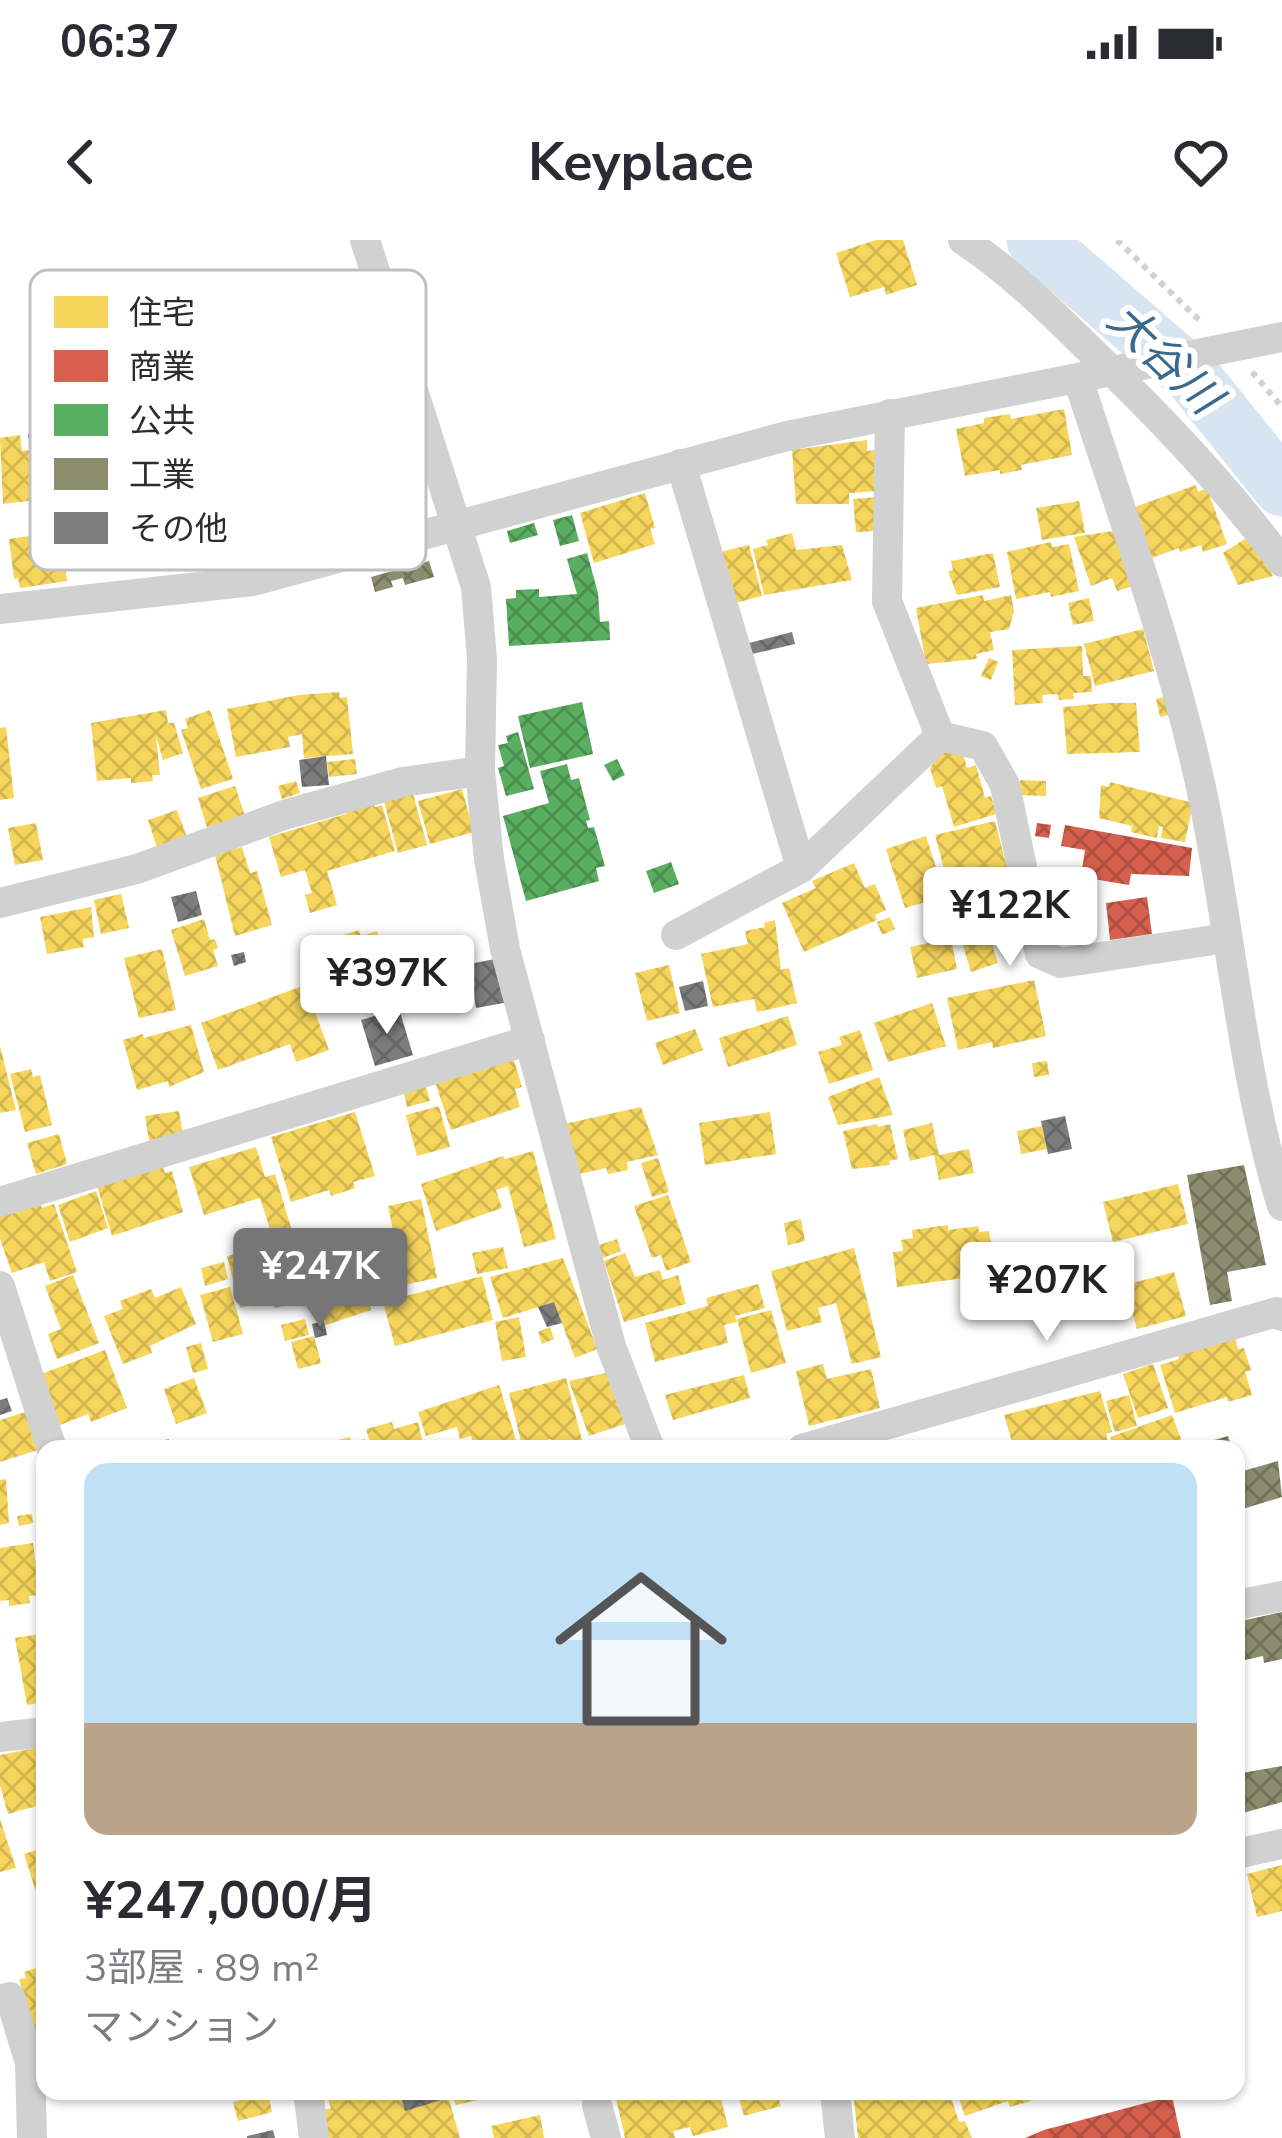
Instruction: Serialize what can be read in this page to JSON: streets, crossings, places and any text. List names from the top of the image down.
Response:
{
  "water": ["大谷川"],
  "legend": [
    "住宅",
    "商業",
    "公共",
    "工業",
    "その他"
  ],
  "page": {
    "status": "06:37",
    "header": "Keyplace",
    "price": [
      "¥122K",
      "¥397K",
      "¥247K",
      "¥207K"
    ],
    "list": [
      {
        "name": "¥247,000/月",
        "note": "3部屋 · 89 m² · マンション"
      }
    ]
  }
}
